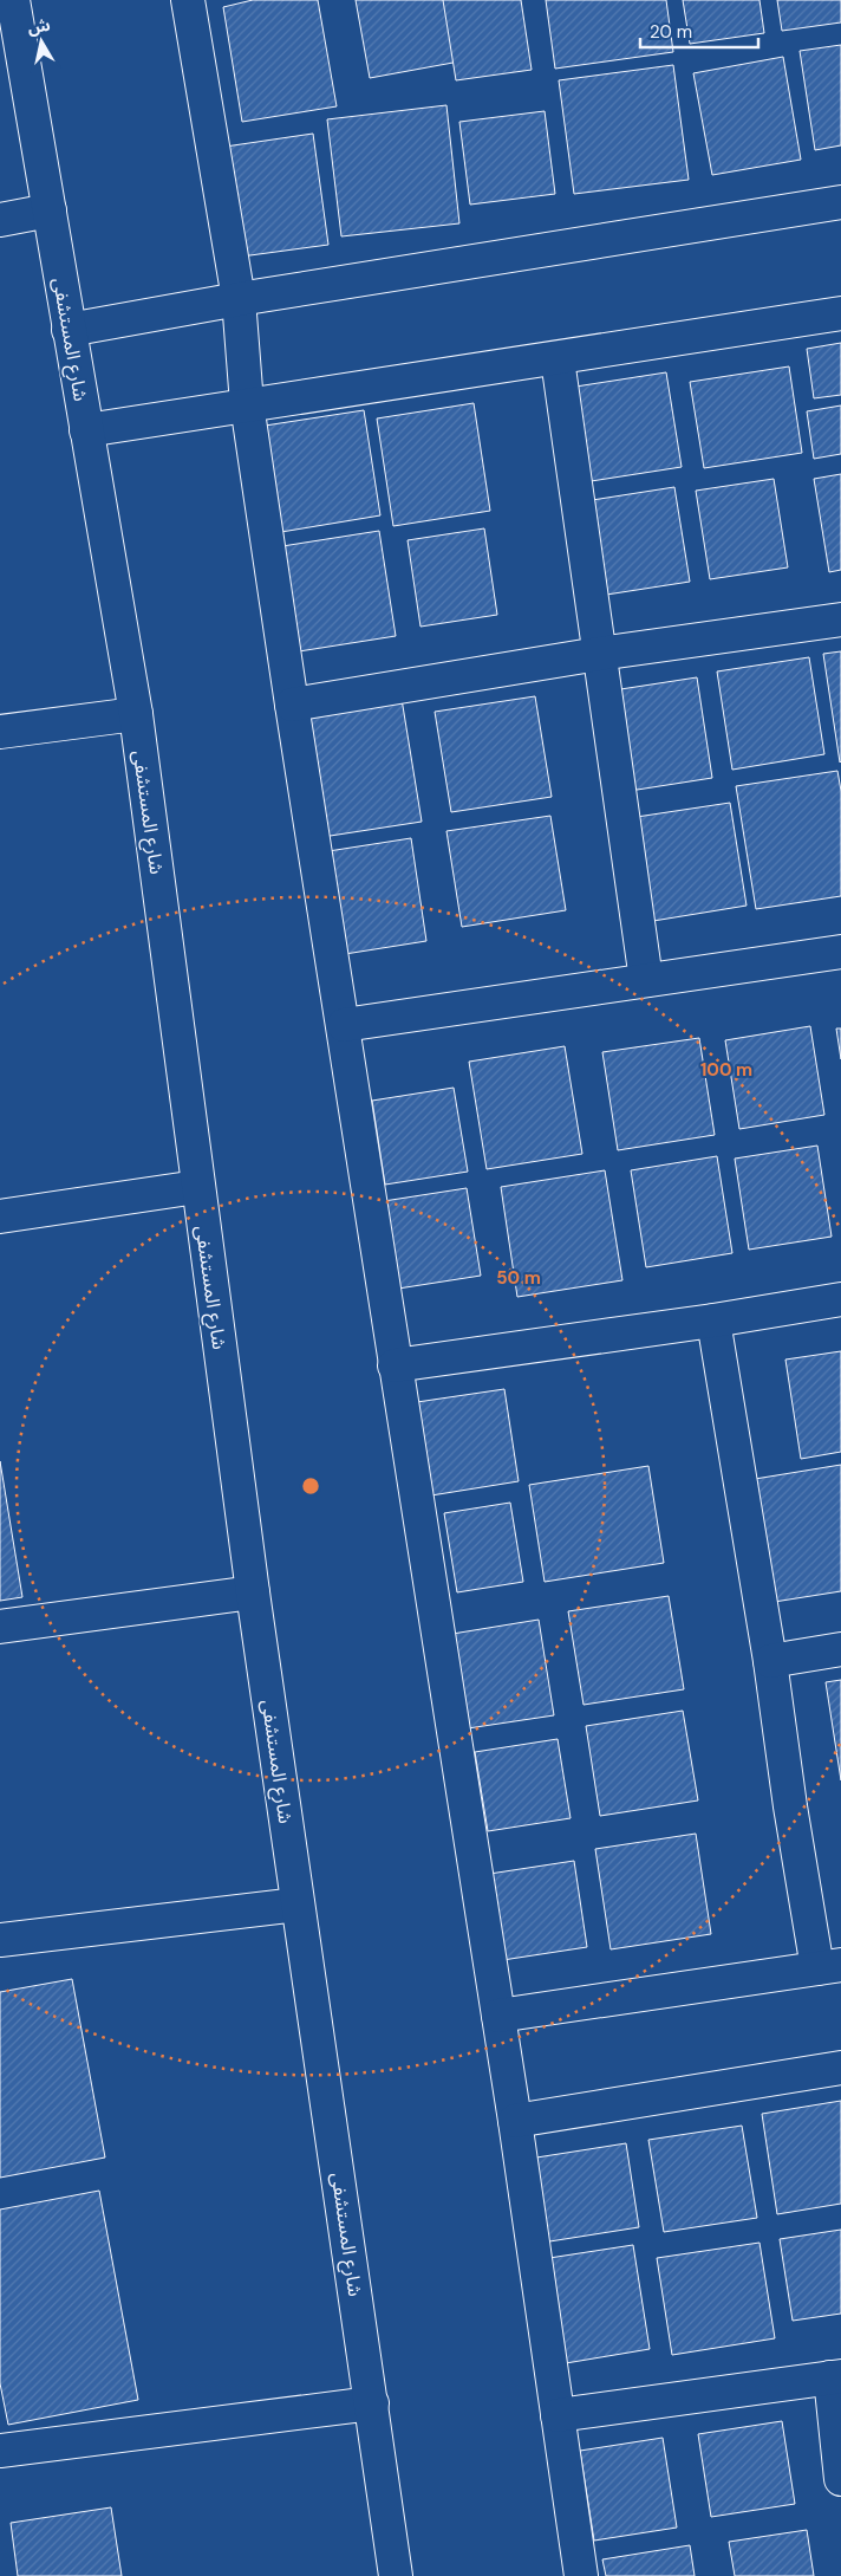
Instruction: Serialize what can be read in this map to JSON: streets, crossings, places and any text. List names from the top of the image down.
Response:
{
  "streets": {
    "main road": ["شارع المستشفى"]
  },
  "scale_bar": "20 m",
  "north": "top",
  "rings": ["100 m", "50 m"]
}
